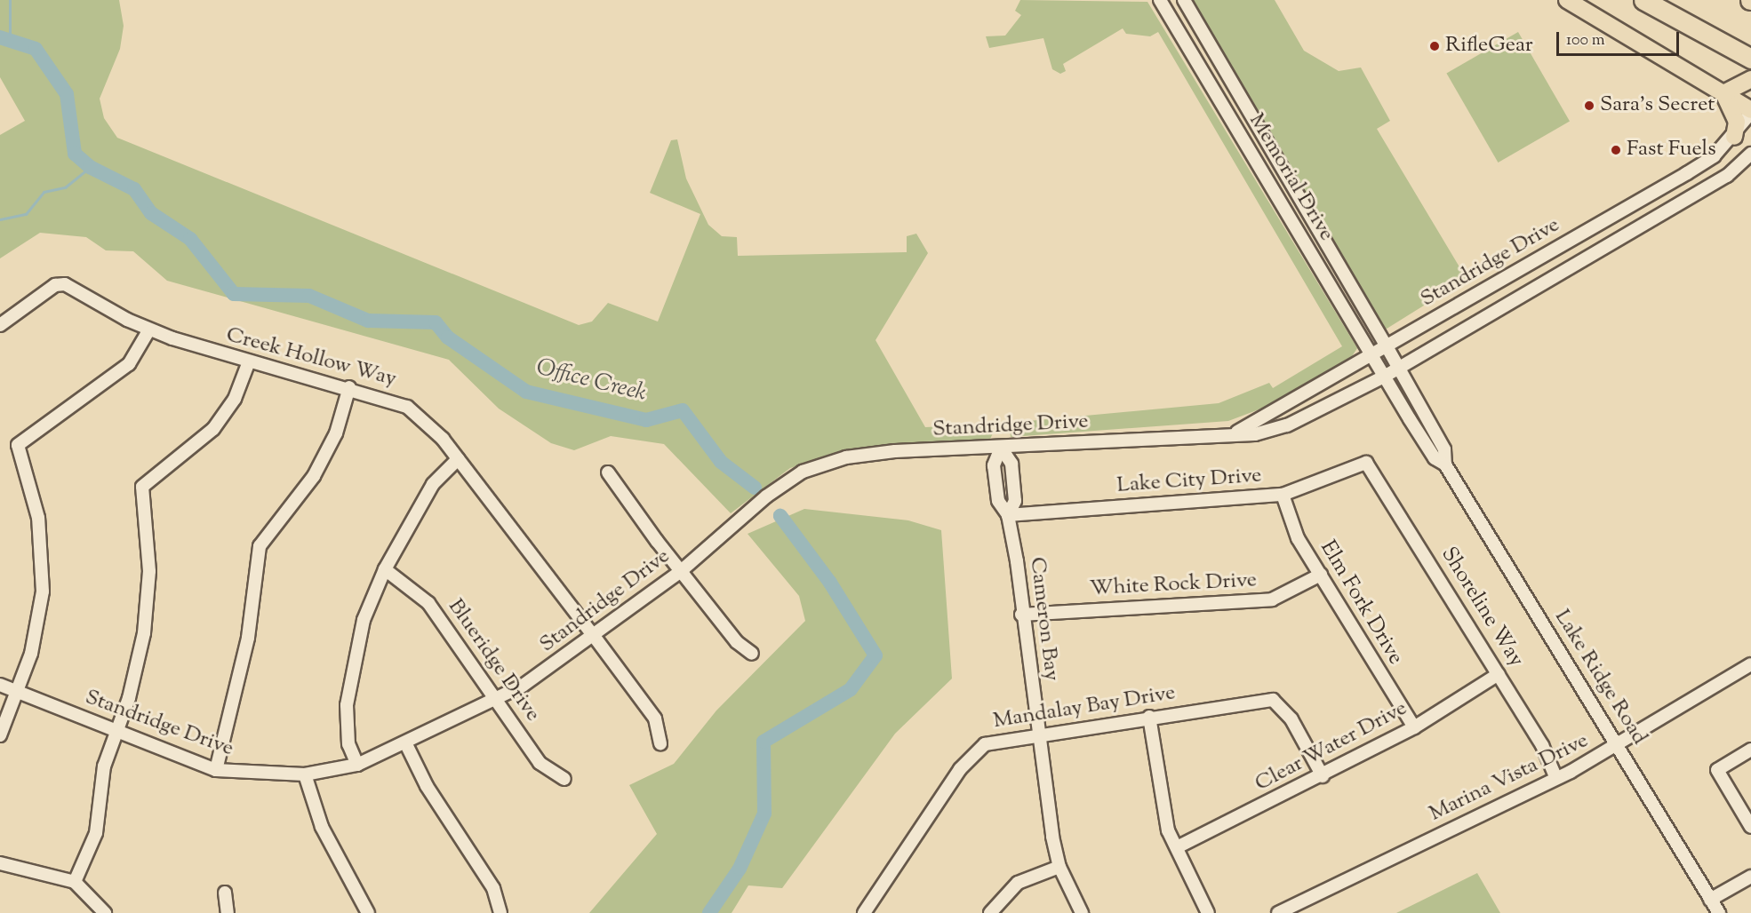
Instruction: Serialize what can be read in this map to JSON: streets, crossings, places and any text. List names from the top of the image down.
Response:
{
  "streets": {
    "street": [
      "Memorial Drive",
      "Standridge Drive",
      "Creek Hollow Way",
      "Lake City Drive",
      "White Rock Drive",
      "Elm Fork Drive",
      "Shoreline Way",
      "Cameron Bay",
      "Blueridge Drive",
      "Lake Ridge Road",
      "Mandalay Bay Drive",
      "Clear Water Drive",
      "Marina Vista Drive"
    ]
  },
  "crossings": [
    ["Memorial Drive", "Standridge Drive"],
    ["Memorial Drive", "Lake Ridge Road"],
    ["Standridge Drive", "Creek Hollow Way"],
    ["Standridge Drive", "Cameron Bay"],
    ["Standridge Drive", "Blueridge Drive"],
    ["Standridge Drive", "Lake Ridge Road"],
    ["Lake City Drive", "Elm Fork Drive"],
    ["Lake City Drive", "Shoreline Way"],
    ["Lake City Drive", "Cameron Bay"],
    ["White Rock Drive", "Elm Fork Drive"],
    ["White Rock Drive", "Cameron Bay"],
    ["Elm Fork Drive", "Clear Water Drive"],
    ["Shoreline Way", "Clear Water Drive"],
    ["Shoreline Way", "Marina Vista Drive"],
    ["Cameron Bay", "Mandalay Bay Drive"],
    ["Lake Ridge Road", "Marina Vista Drive"],
    ["Mandalay Bay Drive", "Clear Water Drive"]
  ],
  "water": ["Office Creek"],
  "places": ["RifleGear", "Sara's Secret", "Fast Fuels"],
  "scale_bar": "100 m"
}
